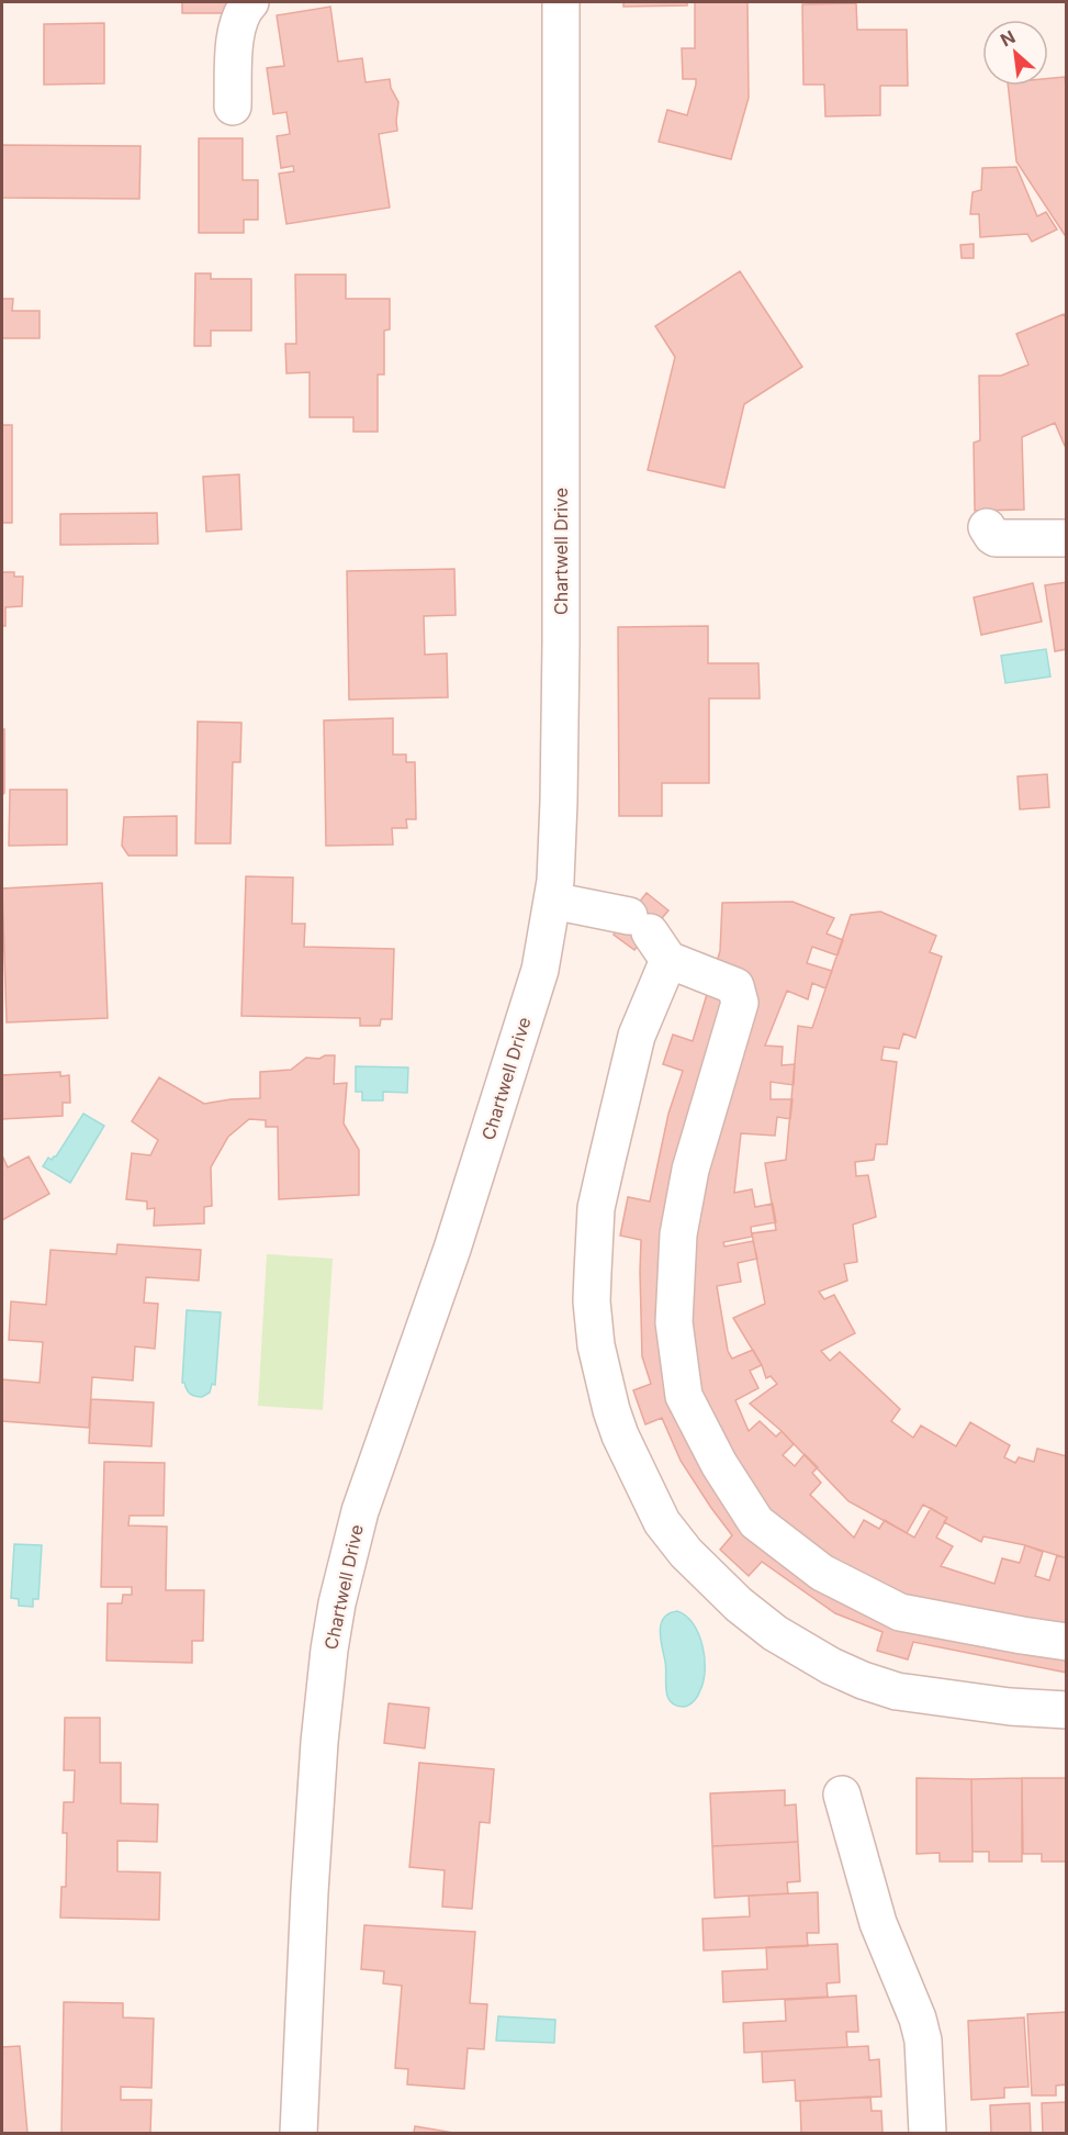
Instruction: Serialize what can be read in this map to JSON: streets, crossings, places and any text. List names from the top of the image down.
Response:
{
  "streets": {
    "street": ["Chartwell Drive"]
  },
  "north": "top left"
}
